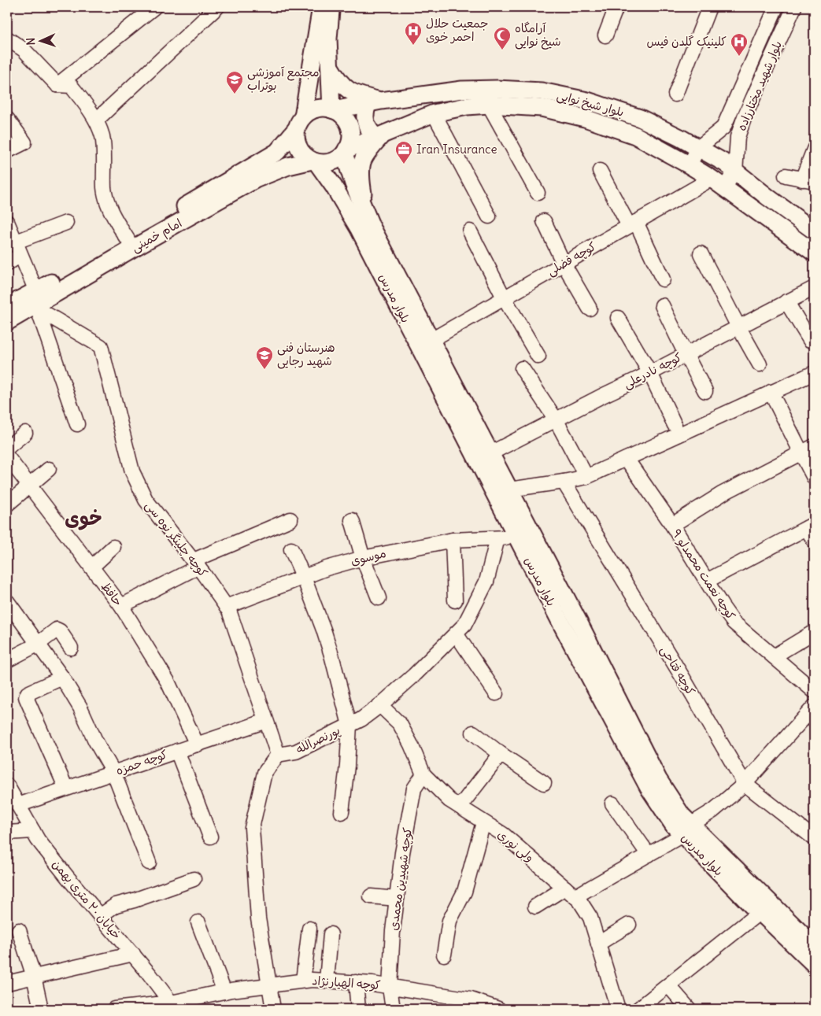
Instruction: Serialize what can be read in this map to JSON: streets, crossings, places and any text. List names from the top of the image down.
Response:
{
  "streets": {
    "main road": ["بلوار شیخ نوایی", "امام خمینی", "بلوار مدرس"],
    "street": [
      "بلوار شهید مختارزاده",
      "کوچه فضلی",
      "کوچه نادرعلی",
      "کوچه چلینگر نوه سی",
      "موسوی",
      "کوچه نعمت محمدلو ۹",
      "حافظ",
      "کوچه فتاحی",
      "پورنصرالله",
      "کوچه حمزه",
      "ولی نوری",
      "کوچه شهیدین محمدی",
      "خیابان ۲۰ متری بهمن",
      "کوچه الهیارنژاد"
    ]
  },
  "crossings": [
    ["بلوار شهید مختارزاده", "بلوار شیخ نوایی"],
    ["بلوار شیخ نوایی", "امام خمینی"],
    ["بلوار شیخ نوایی", "کوچه فضلی"],
    ["بلوار شیخ نوایی", "بلوار مدرس"],
    ["امام خمینی", "بلوار مدرس"],
    ["امام خمینی", "کوچه چلینگر نوه سی"],
    ["کوچه فضلی", "بلوار مدرس"],
    ["بلوار مدرس", "کوچه نادرعلی"],
    ["بلوار مدرس", "موسوی"],
    ["کوچه چلینگر نوه سی", "موسوی"],
    ["کوچه چلینگر نوه سی", "پورنصرالله"],
    ["کوچه چلینگر نوه سی", "کوچه حمزه"],
    ["موسوی", "پورنصرالله"],
    ["حافظ", "کوچه حمزه"],
    ["پورنصرالله", "ولی نوری"],
    ["کوچه حمزه", "خیابان ۲۰ متری بهمن"],
    ["ولی نوری", "کوچه شهیدین محمدی"],
    ["کوچه شهیدین محمدی", "کوچه الهیارنژاد"],
    ["خیابان ۲۰ متری بهمن", "کوچه الهیارنژاد"]
  ],
  "districts": ["خوی"],
  "places": {
    "hospital": ["جمعیت حلال احمر خوی", "کلینیک گلدن فیس"],
    "mosque": ["آرامگاه شیخ نوایی"],
    "school or university": ["مجتمع آموزشی بوتراب", "هنرستان فنی شهید رجایی"],
    "office": ["Iran Insurance"]
  },
  "north": "left"
}
